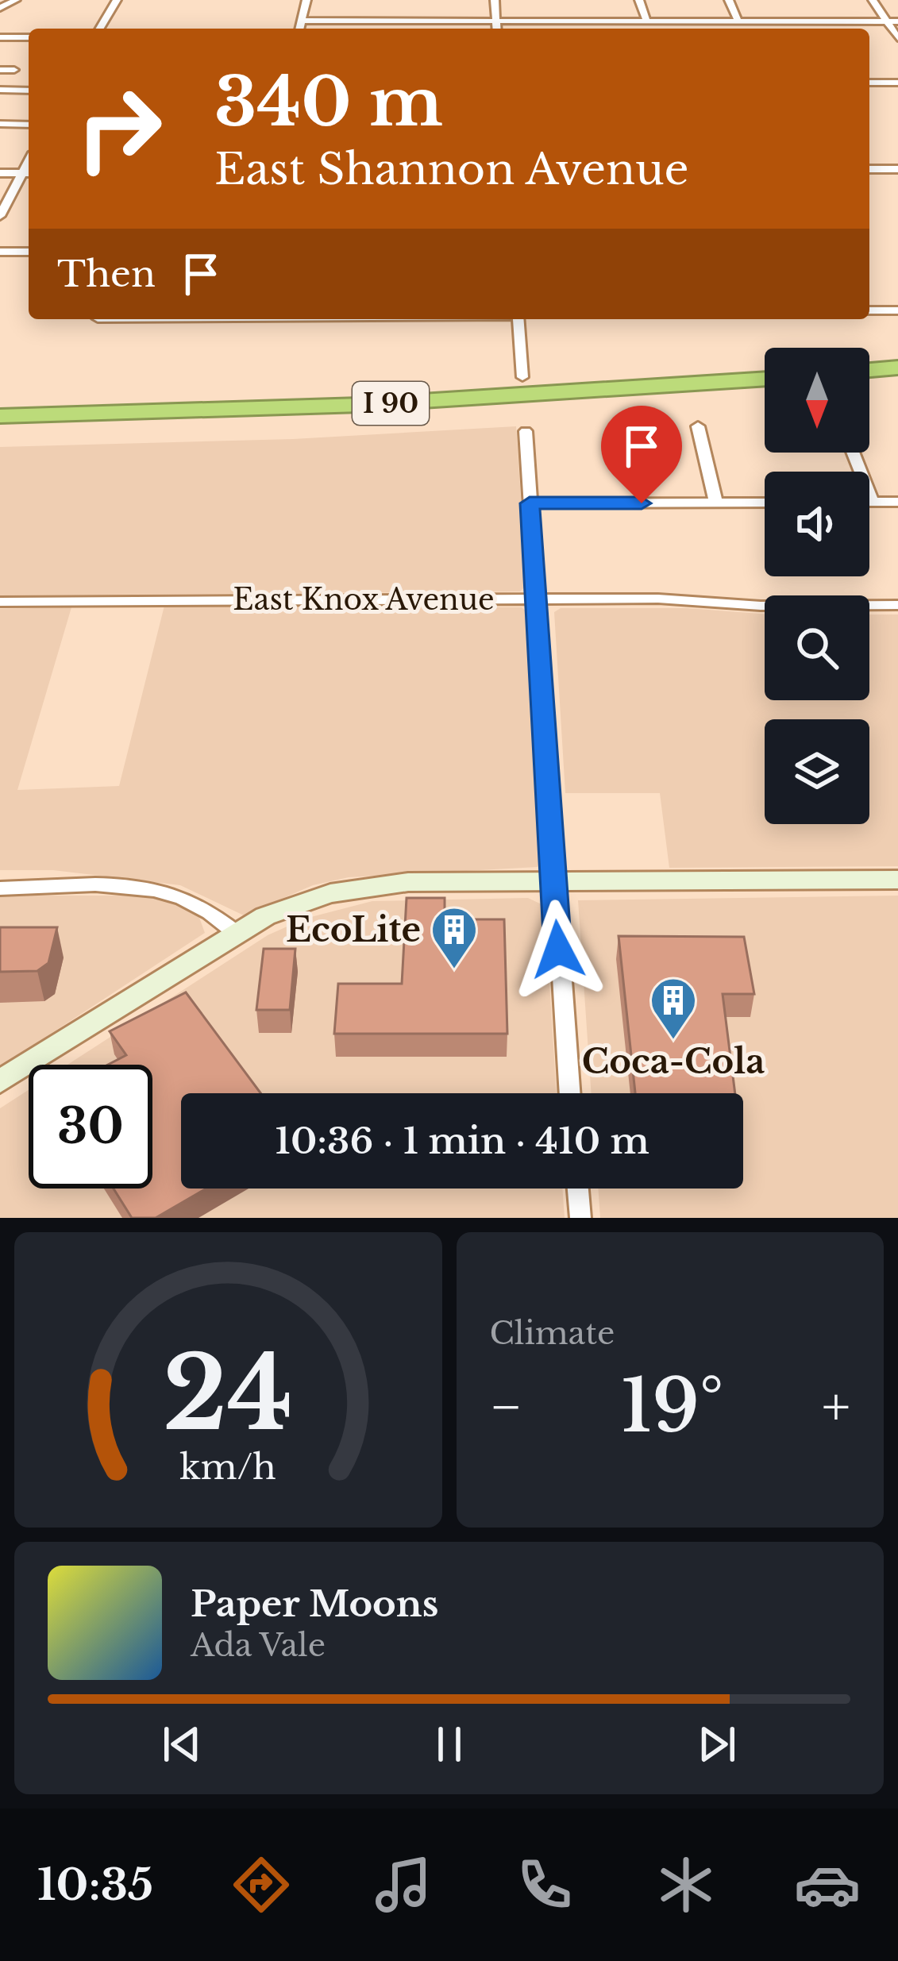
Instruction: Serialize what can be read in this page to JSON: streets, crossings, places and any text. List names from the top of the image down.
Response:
{
  "streets": {
    "highway": ["I 90"],
    "street": ["East Knox Avenue"]
  },
  "places": {
    "building": ["EcoLite", "Coca-Cola"]
  },
  "north": "bottom",
  "page": {
    "turn": ["340 m", "East Shannon Avenue"],
    "then": "Then",
    "limit": "30",
    "trip": "10:36 · 1 min · 410 m",
    "tile": "Climate",
    "heat": ["−", "19°", "+"],
    "song": ["Paper Moons", "Ada Vale"],
    "tabs": "10:35",
    "gauge": ["24", "km/h"]
  }
}
